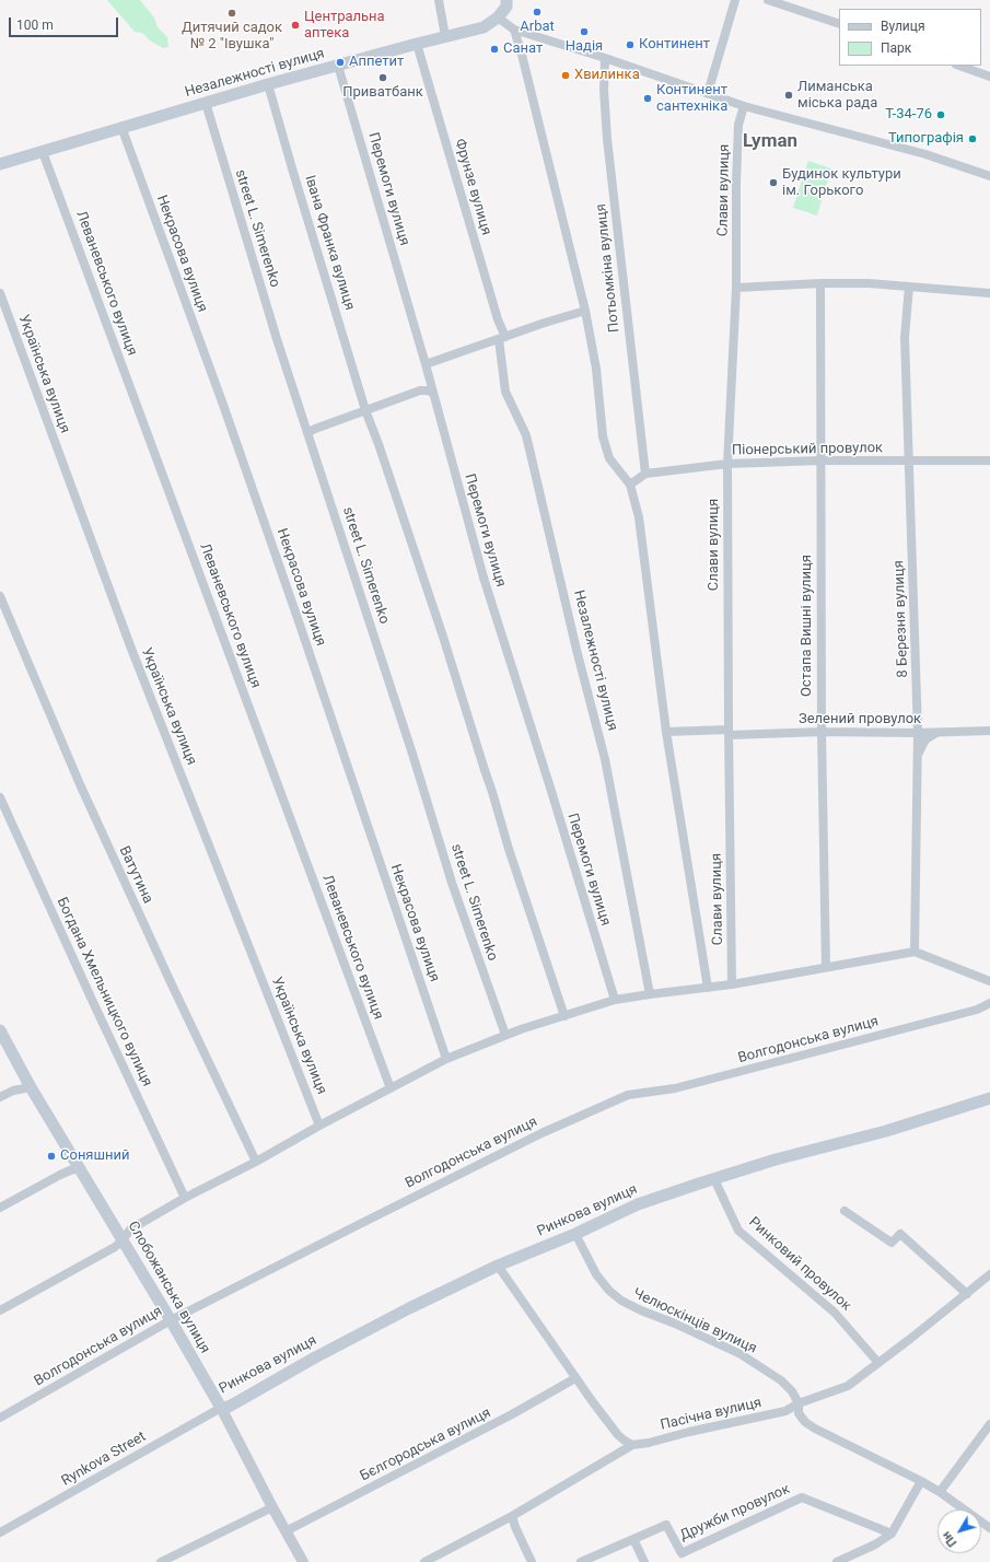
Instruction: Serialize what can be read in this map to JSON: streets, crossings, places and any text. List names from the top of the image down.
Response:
{
  "streets": {
    "main road": ["Незалежності вулиця", "Ринкова вулиця", "Слобожанська вулиця"],
    "street": [
      "Фрунзе вулиця",
      "Перемоги вулиця",
      "Слави вулиця",
      "street L. Simerenko",
      "Івана Франка вулиця",
      "Некрасова вулиця",
      "Потьомкіна вулиця",
      "Леваневського вулиця",
      "Українська вулиця",
      "Піонерський провулок",
      "8 Березня вулиця",
      "Остапа Вишні вулиця",
      "Зелений провулок",
      "Ватутина",
      "Богдана Хмельницкого вулиця",
      "Волгодонська вулиця",
      "Ринковий провулок",
      "Челюскінців вулиця",
      "Пасічна вулиця",
      "Бєлгородська вулиця",
      "Rynkova Street",
      "Дружби провулок"
    ]
  },
  "crossings": [
    ["Незалежності вулиця", "Фрунзе вулиця"],
    ["Незалежності вулиця", "Перемоги вулиця"],
    ["Незалежності вулиця", "street L. Simerenko"],
    ["Незалежності вулиця", "Івана Франка вулиця"],
    ["Незалежності вулиця", "Некрасова вулиця"],
    ["Незалежності вулиця", "Леваневського вулиця"],
    ["Слави вулиця", "Піонерський провулок"],
    ["Слави вулиця", "Зелений провулок"],
    ["Потьомкіна вулиця", "Піонерський провулок"],
    ["Піонерський провулок", "8 Березня вулиця"],
    ["Піонерський провулок", "Остапа Вишні вулиця"],
    ["8 Березня вулиця", "Зелений провулок"],
    ["Остапа Вишні вулиця", "Зелений провулок"],
    ["Волгодонська вулиця", "Слобожанська вулиця"],
    ["Ринкова вулиця", "Ринковий провулок"],
    ["Ринкова вулиця", "Слобожанська вулиця"],
    ["Ринкова вулиця", "Челюскінців вулиця"],
    ["Ринкова вулиця", "Rynkova Street"],
    ["Ринковий провулок", "Пасічна вулиця"],
    ["Слобожанська вулиця", "Бєлгородська вулиця"],
    ["Слобожанська вулиця", "Rynkova Street"],
    ["Челюскінців вулиця", "Пасічна вулиця"]
  ],
  "districts": ["Lyman"],
  "places": [
    "Arbat",
    "Дитячий садок № 2 \"Івушка\"",
    "Центральна аптека",
    "Надiя",
    "Континент",
    "Санат",
    "Аппетит",
    "Хвилинка",
    "Приватбанк",
    "Лиманська міська рада",
    "Континент сантехніка",
    "Т-34-76",
    "Типографія",
    "Будинок культури ім. Горького",
    "Соняшний"
  ],
  "legend": ["Вулиця", "Парк"],
  "scale_bar": "100 m",
  "north": "bottom left"
}
